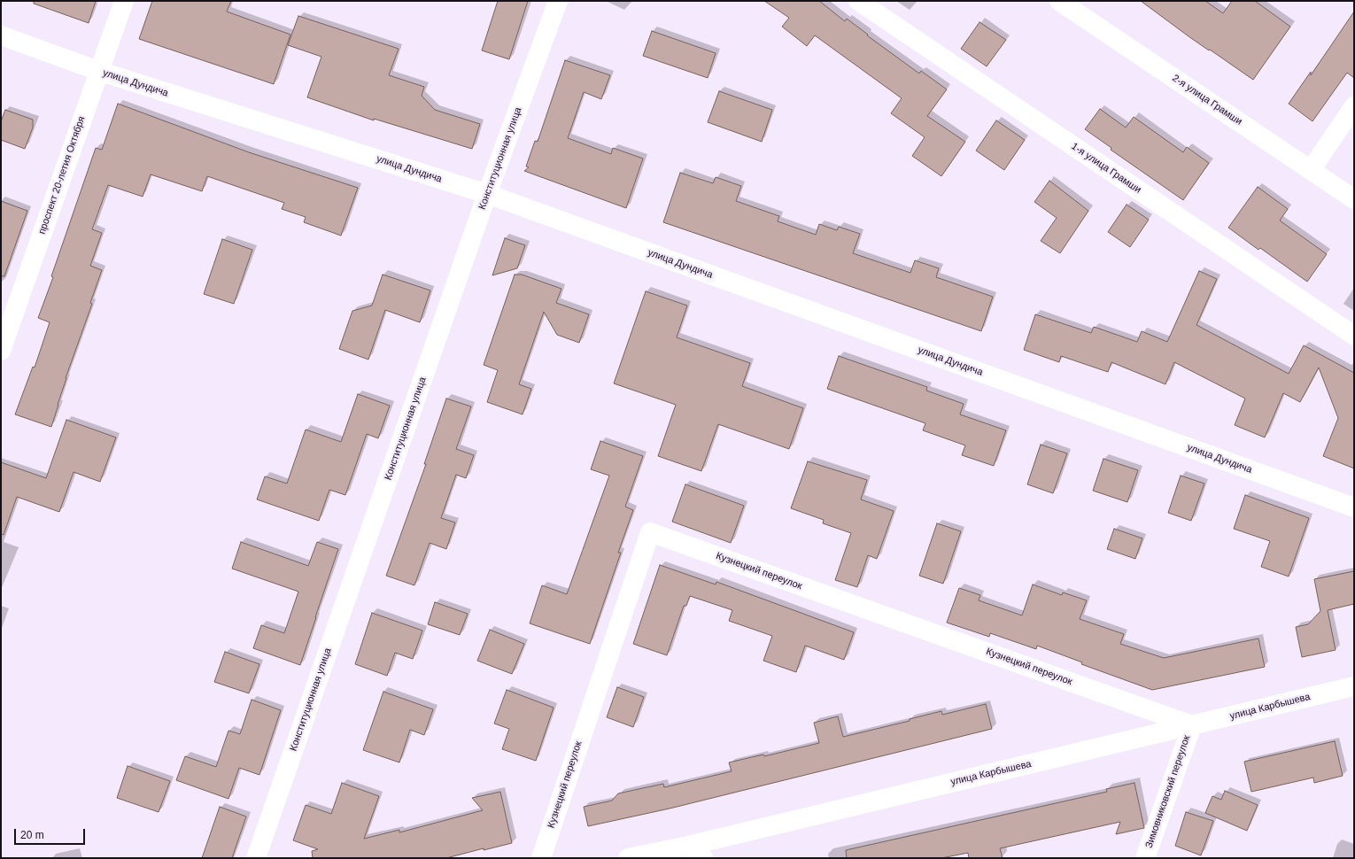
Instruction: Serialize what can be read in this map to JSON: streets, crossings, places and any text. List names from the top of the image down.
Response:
{
  "streets": {
    "street": [
      "улица Дундича",
      "2-я улица Грамши",
      "Конституционная улица",
      "1-я улица Грамши",
      "проспект 20-летия Октября",
      "Кузнецкий переулок",
      "улица Карбышева",
      "Зимовниковский переулок"
    ]
  },
  "crossings": [
    ["улица Дундича", "Конституционная улица"],
    ["улица Дундича", "проспект 20-летия Октября"],
    ["Кузнецкий переулок", "улица Карбышева"],
    ["Кузнецкий переулок", "Зимовниковский переулок"],
    ["улица Карбышева", "Зимовниковский переулок"]
  ],
  "scale_bar": "20 m"
}
